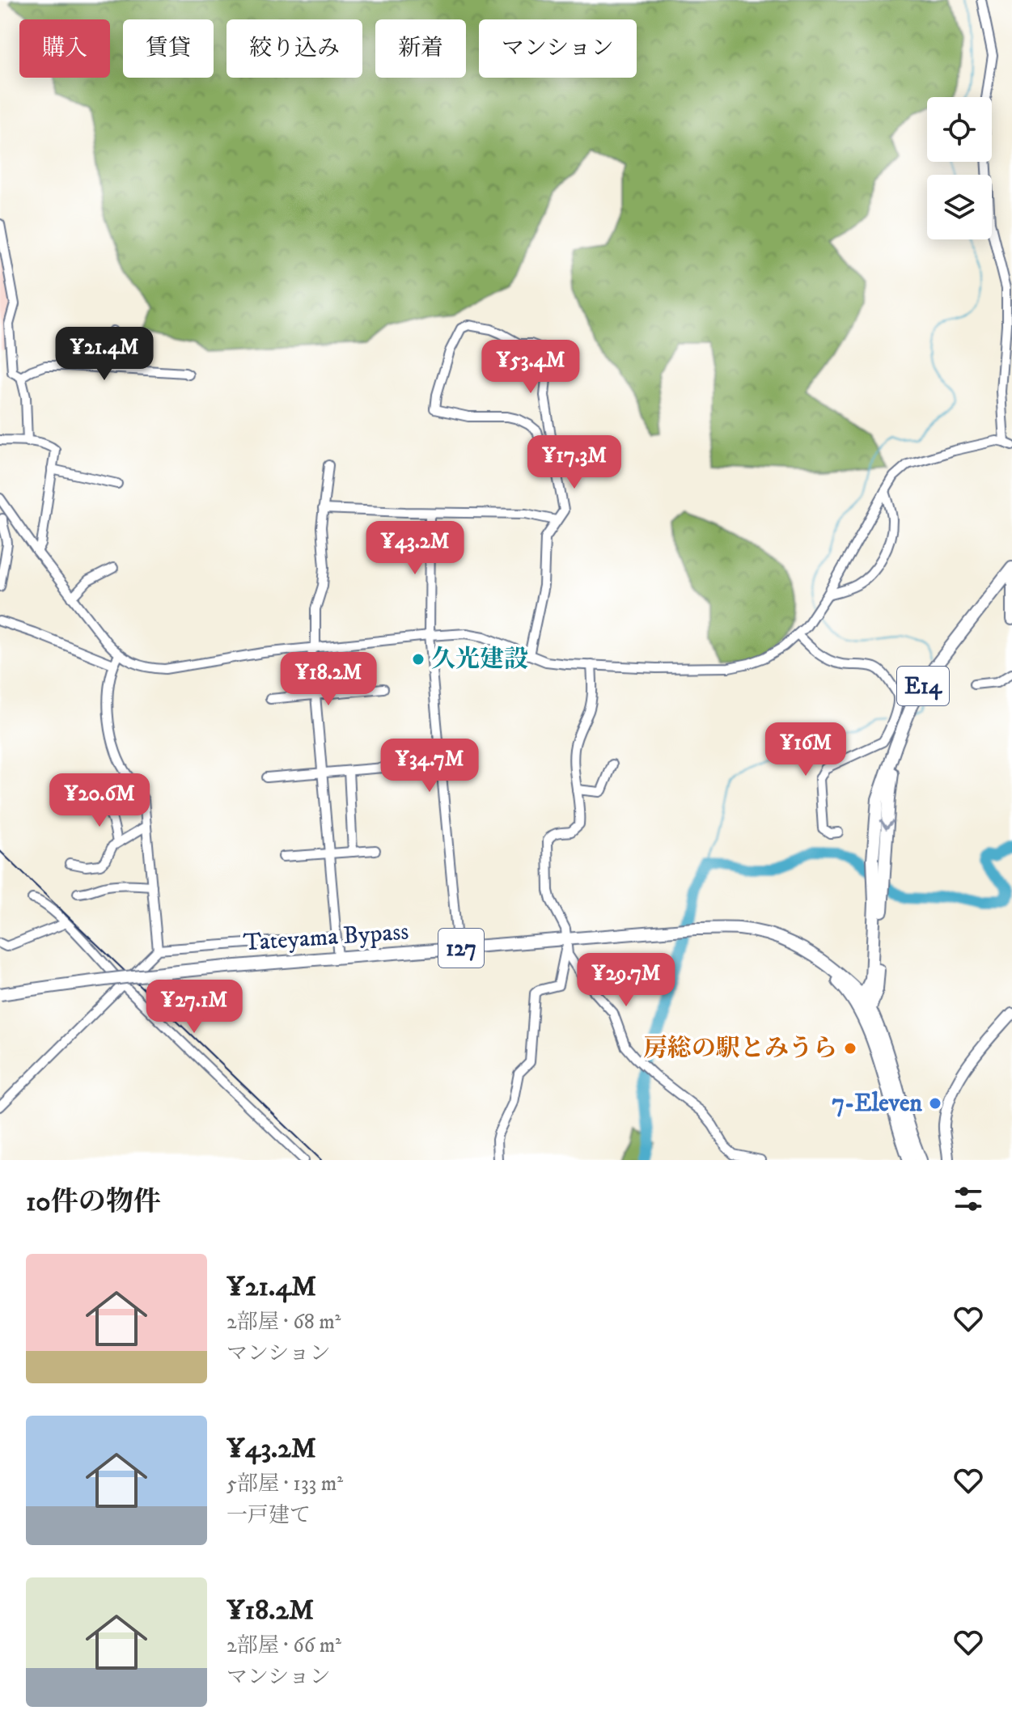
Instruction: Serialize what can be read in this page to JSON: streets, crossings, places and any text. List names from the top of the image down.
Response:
{
  "streets": {
    "highway": ["E14", "Tateyama Bypass", "127"]
  },
  "places": ["久光建設", "房総の駅とみうら", "7-Eleven"],
  "page": {
    "chip": [
      "購入",
      "賃貸",
      "絞り込み",
      "新着",
      "マンション"
    ],
    "price": [
      "¥21.4M",
      "¥53.4M",
      "¥17.3M",
      "¥43.2M",
      "¥18.2M",
      "¥16M",
      "¥34.7M",
      "¥20.6M",
      "¥29.7M",
      "¥27.1M"
    ],
    "heading": "10件の物件",
    "list": [
      {
        "name": "¥21.4M",
        "note": "2部屋 · 68 m² · マンション"
      },
      {
        "name": "¥43.2M",
        "note": "5部屋 · 133 m² · 一戸建て"
      },
      {
        "name": "¥18.2M",
        "note": "2部屋 · 66 m² · マンション"
      }
    ]
  }
}
